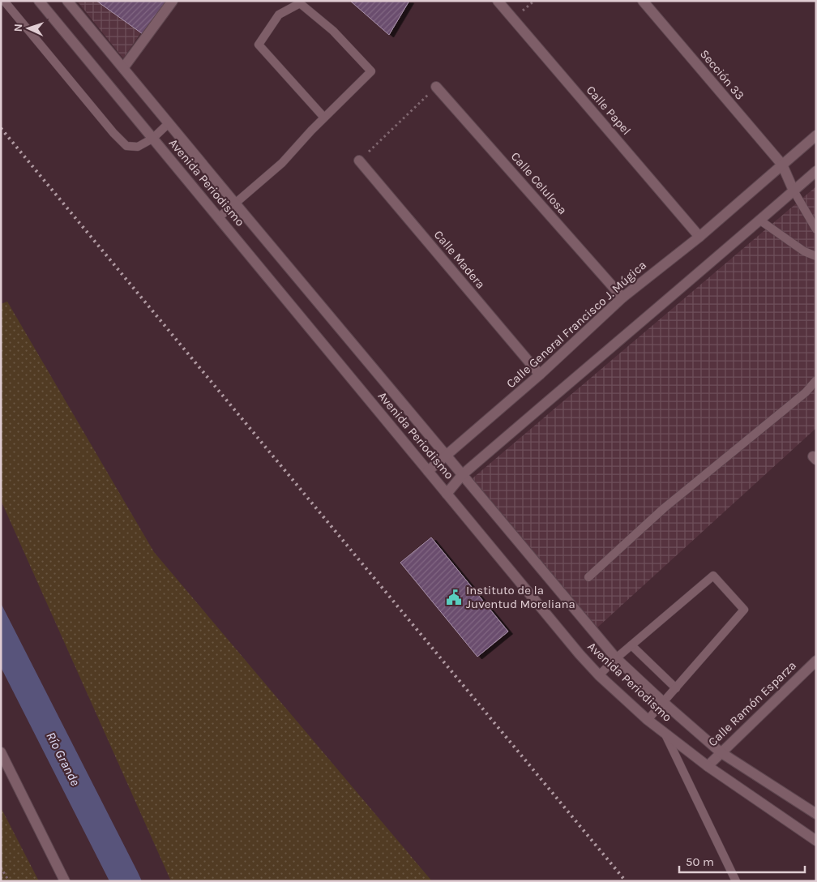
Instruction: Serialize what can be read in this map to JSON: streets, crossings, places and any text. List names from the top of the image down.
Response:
{
  "streets": {
    "street": [
      "Sección 33",
      "Calle Papel",
      "Avenida Periodismo",
      "Calle Celulosa",
      "Calle Madera",
      "Calle General Francisco J. Múgica",
      "Calle Ramón Esparza"
    ]
  },
  "crossings": [
    ["Sección 33", "Calle General Francisco J. Múgica"],
    ["Calle Papel", "Calle General Francisco J. Múgica"],
    ["Avenida Periodismo", "Calle General Francisco J. Múgica"],
    ["Avenida Periodismo", "Calle Ramón Esparza"],
    ["Calle Celulosa", "Calle General Francisco J. Múgica"],
    ["Calle Madera", "Calle General Francisco J. Múgica"]
  ],
  "water": ["Río Grande"],
  "places": {
    "public building": ["Instituto de la Juventud Moreliana"]
  },
  "scale_bar": "50 m",
  "north": "left"
}
